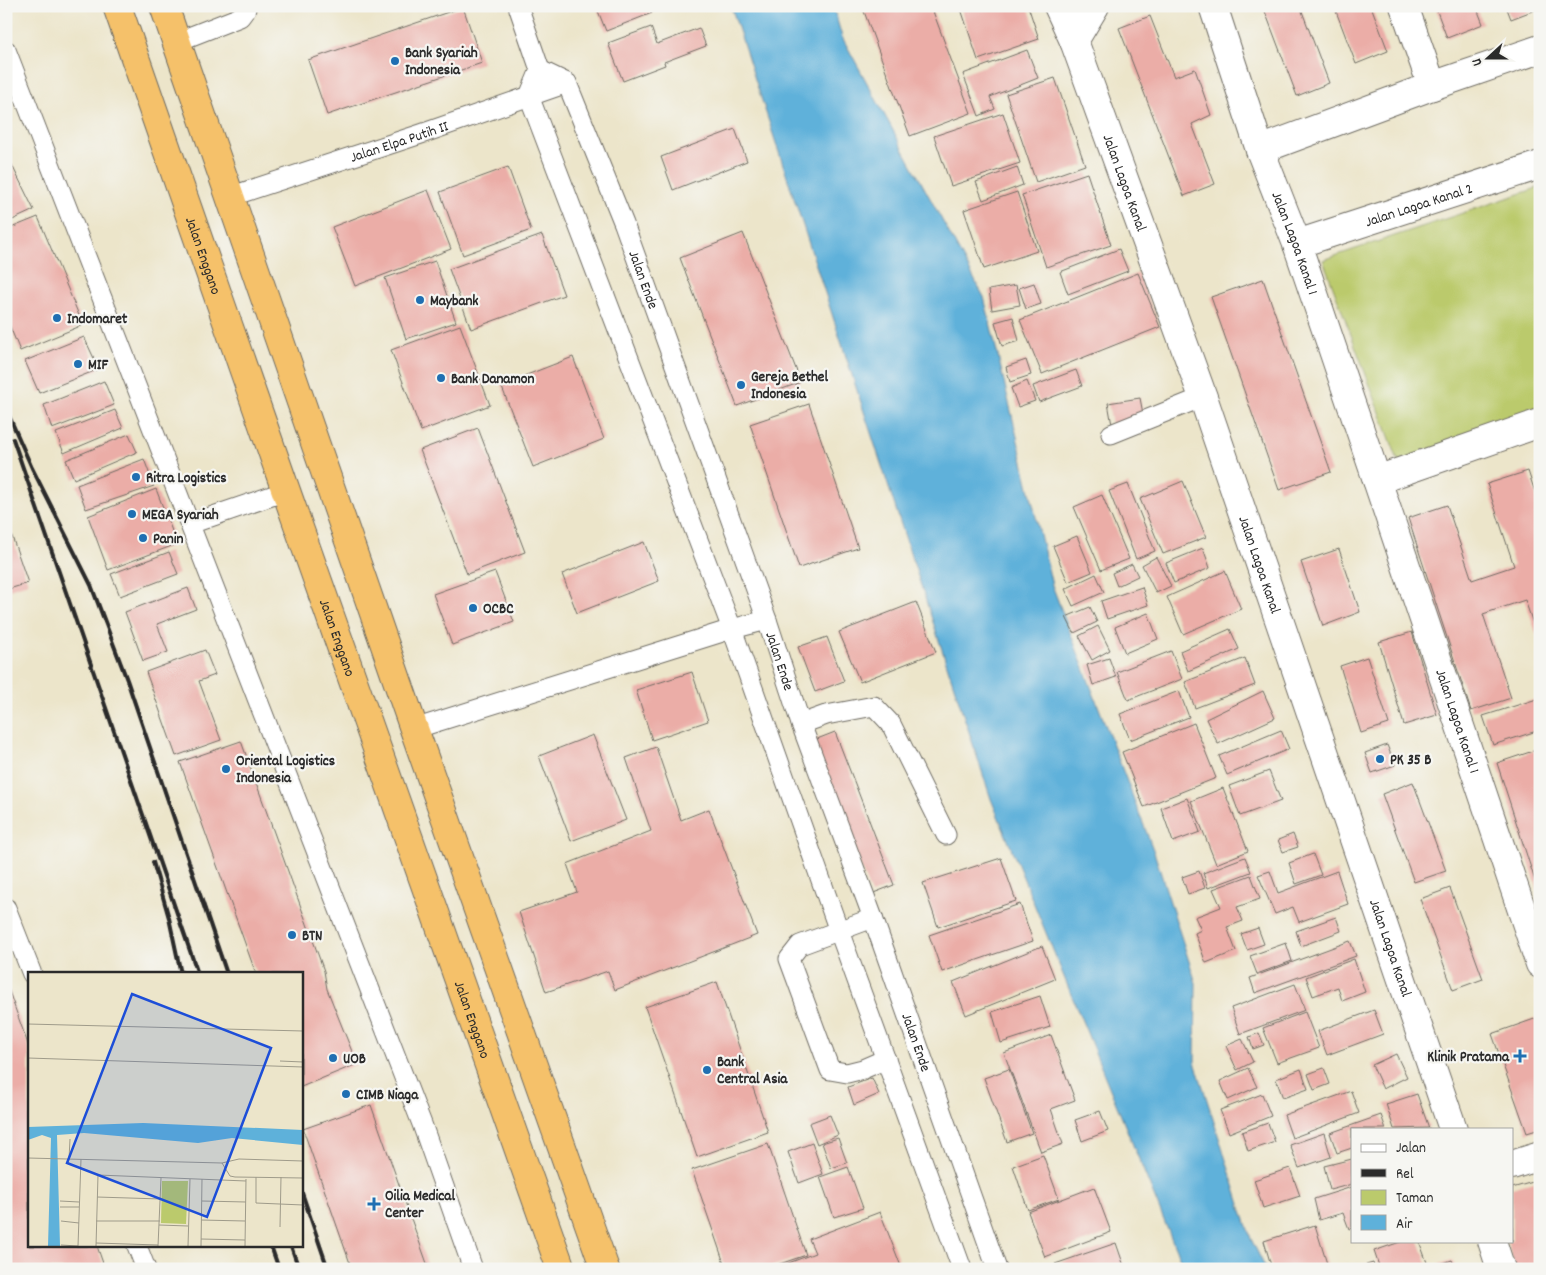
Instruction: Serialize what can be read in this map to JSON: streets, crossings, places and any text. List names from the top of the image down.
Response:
{
  "streets": {
    "highway": ["Jalan Enggano"],
    "street": ["Jalan Lagoa Kanal", "Jalan Lagoa Kanal 2", "Jalan Lagoa Kanal 1"],
    "lane": ["Jalan Elpa Putih II", "Jalan Ende"]
  },
  "crossings": [
    ["Jalan Elpa Putih II", "Jalan Ende"],
    ["Jalan Lagoa Kanal 2", "Jalan Lagoa Kanal 1"]
  ],
  "places": {
    "other": [
      "Bank Syariah Indonesia",
      "Maybank",
      "Indomaret",
      "MIF",
      "Bank Danamon",
      "Gereja Bethel Indonesia",
      "Ritra Logistics",
      "MEGA Syariah",
      "Panin",
      "OCBC",
      "PK 35 B",
      "Oriental Logistics Indonesia",
      "BTN",
      "UOB",
      "Bank Central Asia",
      "CIMB Niaga"
    ],
    "health": ["Klinik Pratama", "Oilia Medical Center"]
  },
  "legend": [
    "Jalan",
    "Rel",
    "Taman",
    "Air"
  ],
  "north": "left"
}
